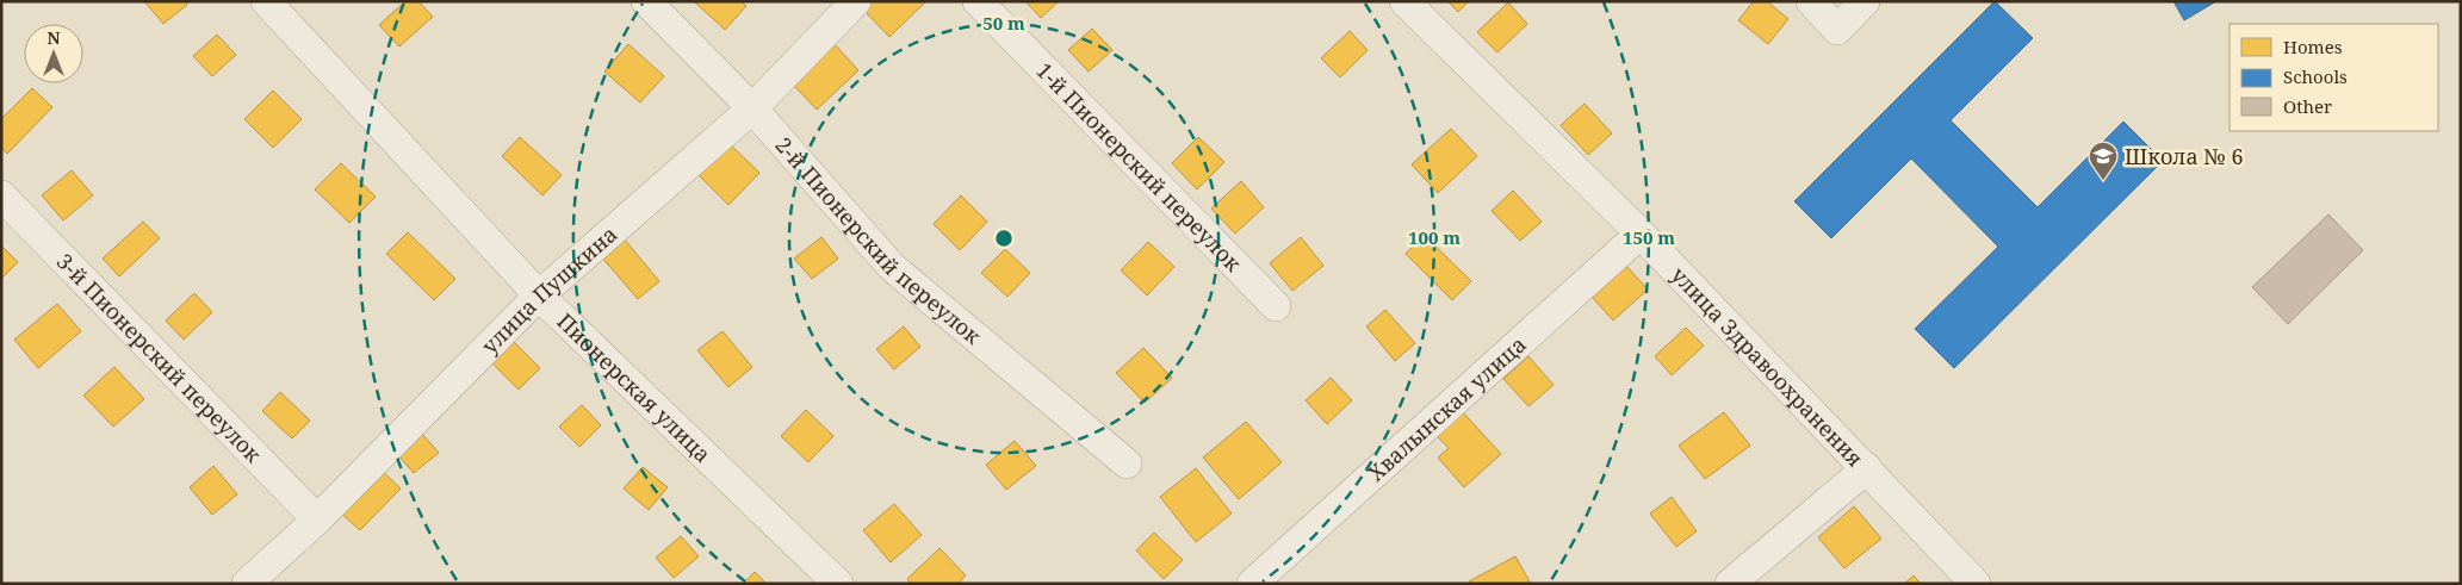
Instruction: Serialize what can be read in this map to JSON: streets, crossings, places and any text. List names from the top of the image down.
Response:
{
  "streets": {
    "street": [
      "1-й Пионерский переулок",
      "2-й Пионерский переулок",
      "улица Пушкина",
      "3-й Пионерский переулок",
      "улица Здравоохранения",
      "Пионерская улица",
      "Хвалынская улица"
    ]
  },
  "crossings": [
    ["2-й Пионерский переулок", "улица Пушкина"],
    ["улица Пушкина", "3-й Пионерский переулок"],
    ["улица Пушкина", "Пионерская улица"],
    ["улица Здравоохранения", "Хвалынская улица"]
  ],
  "places": {
    "school or university": ["Школа № 6"]
  },
  "legend": ["Homes", "Schools", "Other"],
  "north": "top",
  "rings": ["50 m", "100 m", "150 m"]
}
